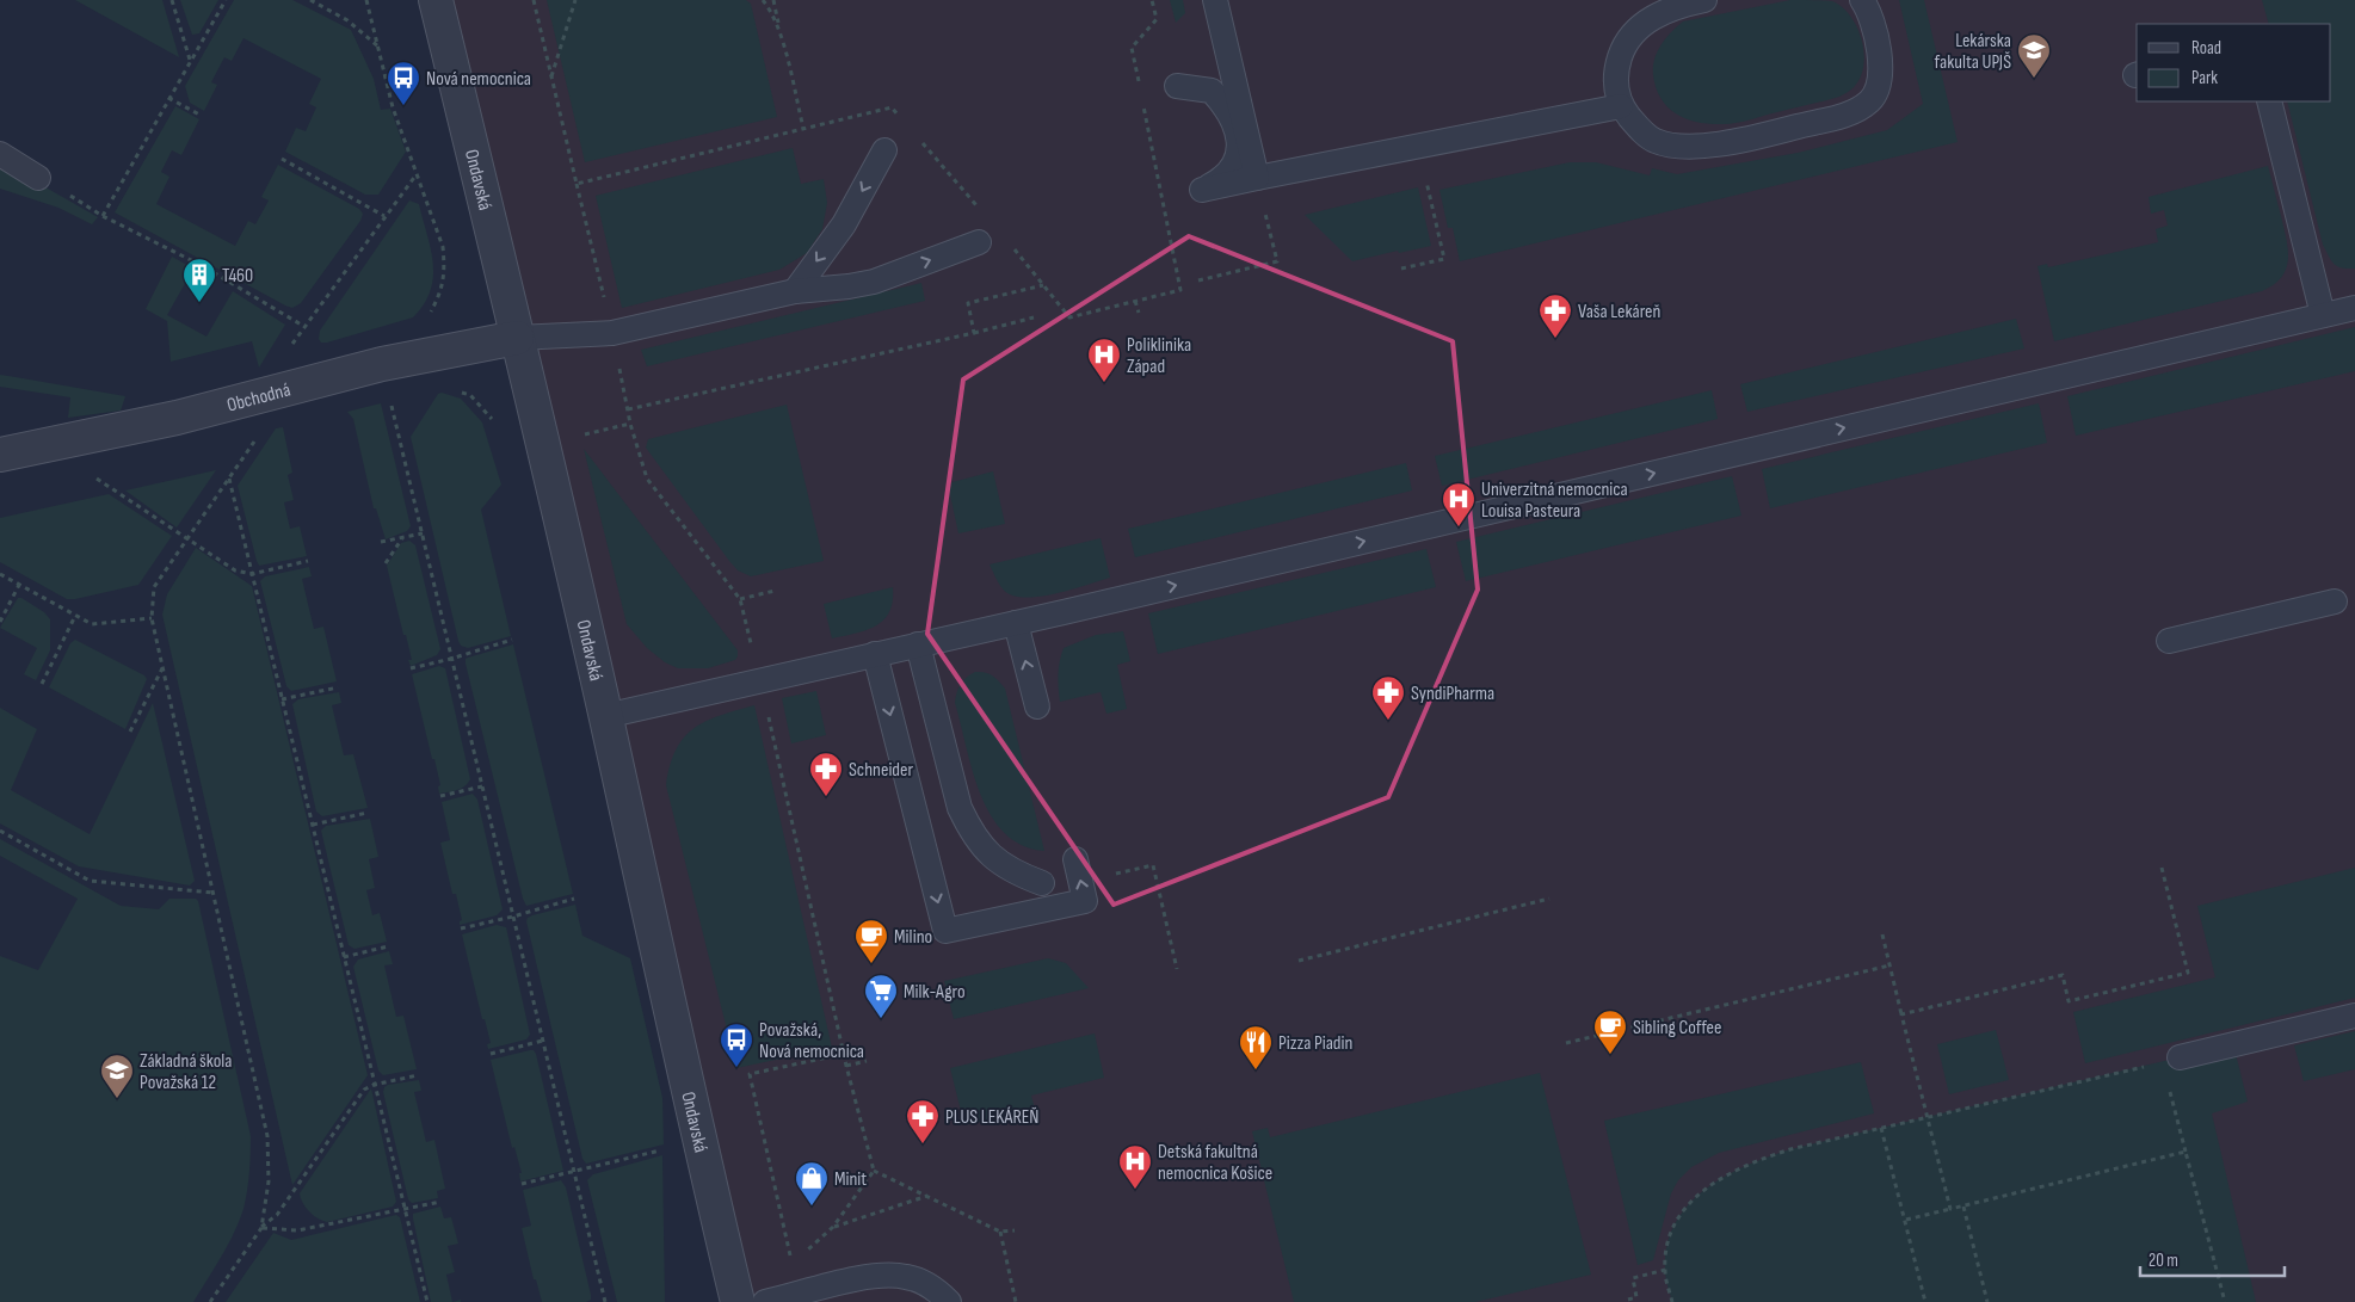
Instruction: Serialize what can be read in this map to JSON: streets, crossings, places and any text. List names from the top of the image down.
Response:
{
  "streets": {
    "street": ["Ondavská", "Obchodná"]
  },
  "crossings": [
    ["Ondavská", "Obchodná"]
  ],
  "places": {
    "school or university": ["Lekárska fakulta UPJŠ", "Základná škola Považská 12"],
    "bus stop": ["Nová nemocnica", "Považská, Nová nemocnica"],
    "building": ["T460"],
    "pharmacy": [
      "Vaša Lekáreň",
      "SyndiPharma",
      "Schneider",
      "PLUS LEKÁREŇ"
    ],
    "hospital": ["Poliklinika Západ", "Univerzitná nemocnica Louisa Pasteura", "Detská fakultná nemocnica Košice"],
    "cafe": ["Milino", "Sibling Coffee"],
    "supermarket": ["Milk-Agro"],
    "restaurant": ["Pizza Piadin"],
    "shop": ["Minit"]
  },
  "legend": ["Road", "Park"],
  "scale_bar": "20 m"
}
